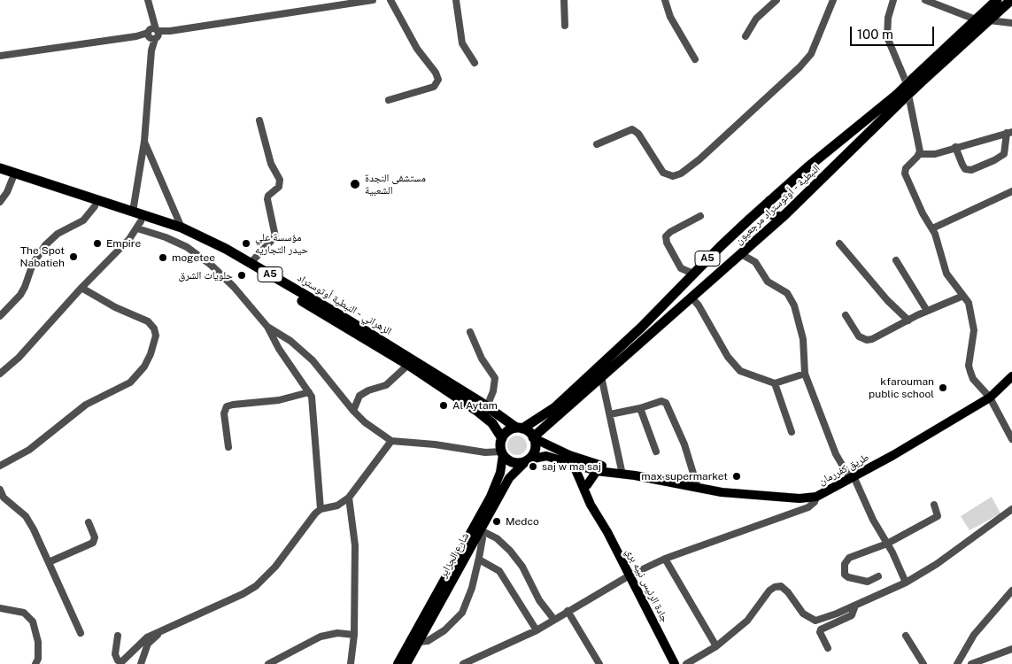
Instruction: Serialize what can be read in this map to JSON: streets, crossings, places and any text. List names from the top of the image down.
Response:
{
  "streets": {
    "highway": ["النبطية - أوتوستراد مرجعيون", "A5", "الزهراني - النبطية أوتوستراد"],
    "main road": ["طريق كفررمان", "شارع الجزاير", "جادة الرئيس نبيه بري"]
  },
  "crossings": [
    ["النبطية - أوتوستراد مرجعيون", "A5"],
    ["النبطية - أوتوستراد مرجعيون", "الزهراني - النبطية أوتوستراد"],
    ["النبطية - أوتوستراد مرجعيون", "شارع الجزاير"],
    ["A5", "الزهراني - النبطية أوتوستراد"],
    ["A5", "شارع الجزاير"],
    ["الزهراني - النبطية أوتوستراد", "شارع الجزاير"]
  ],
  "places": [
    "مستشفى النجدة الشعبية",
    "Empire",
    "مؤسسة علي حيدر التجاريه",
    "The Spot Nabatieh",
    "mogetee",
    "حلويات الشرق",
    "kfarouman public school",
    "Al Aytam",
    "saj w ma saj",
    "max supermarket",
    "Medco"
  ],
  "scale_bar": "100 m"
}
